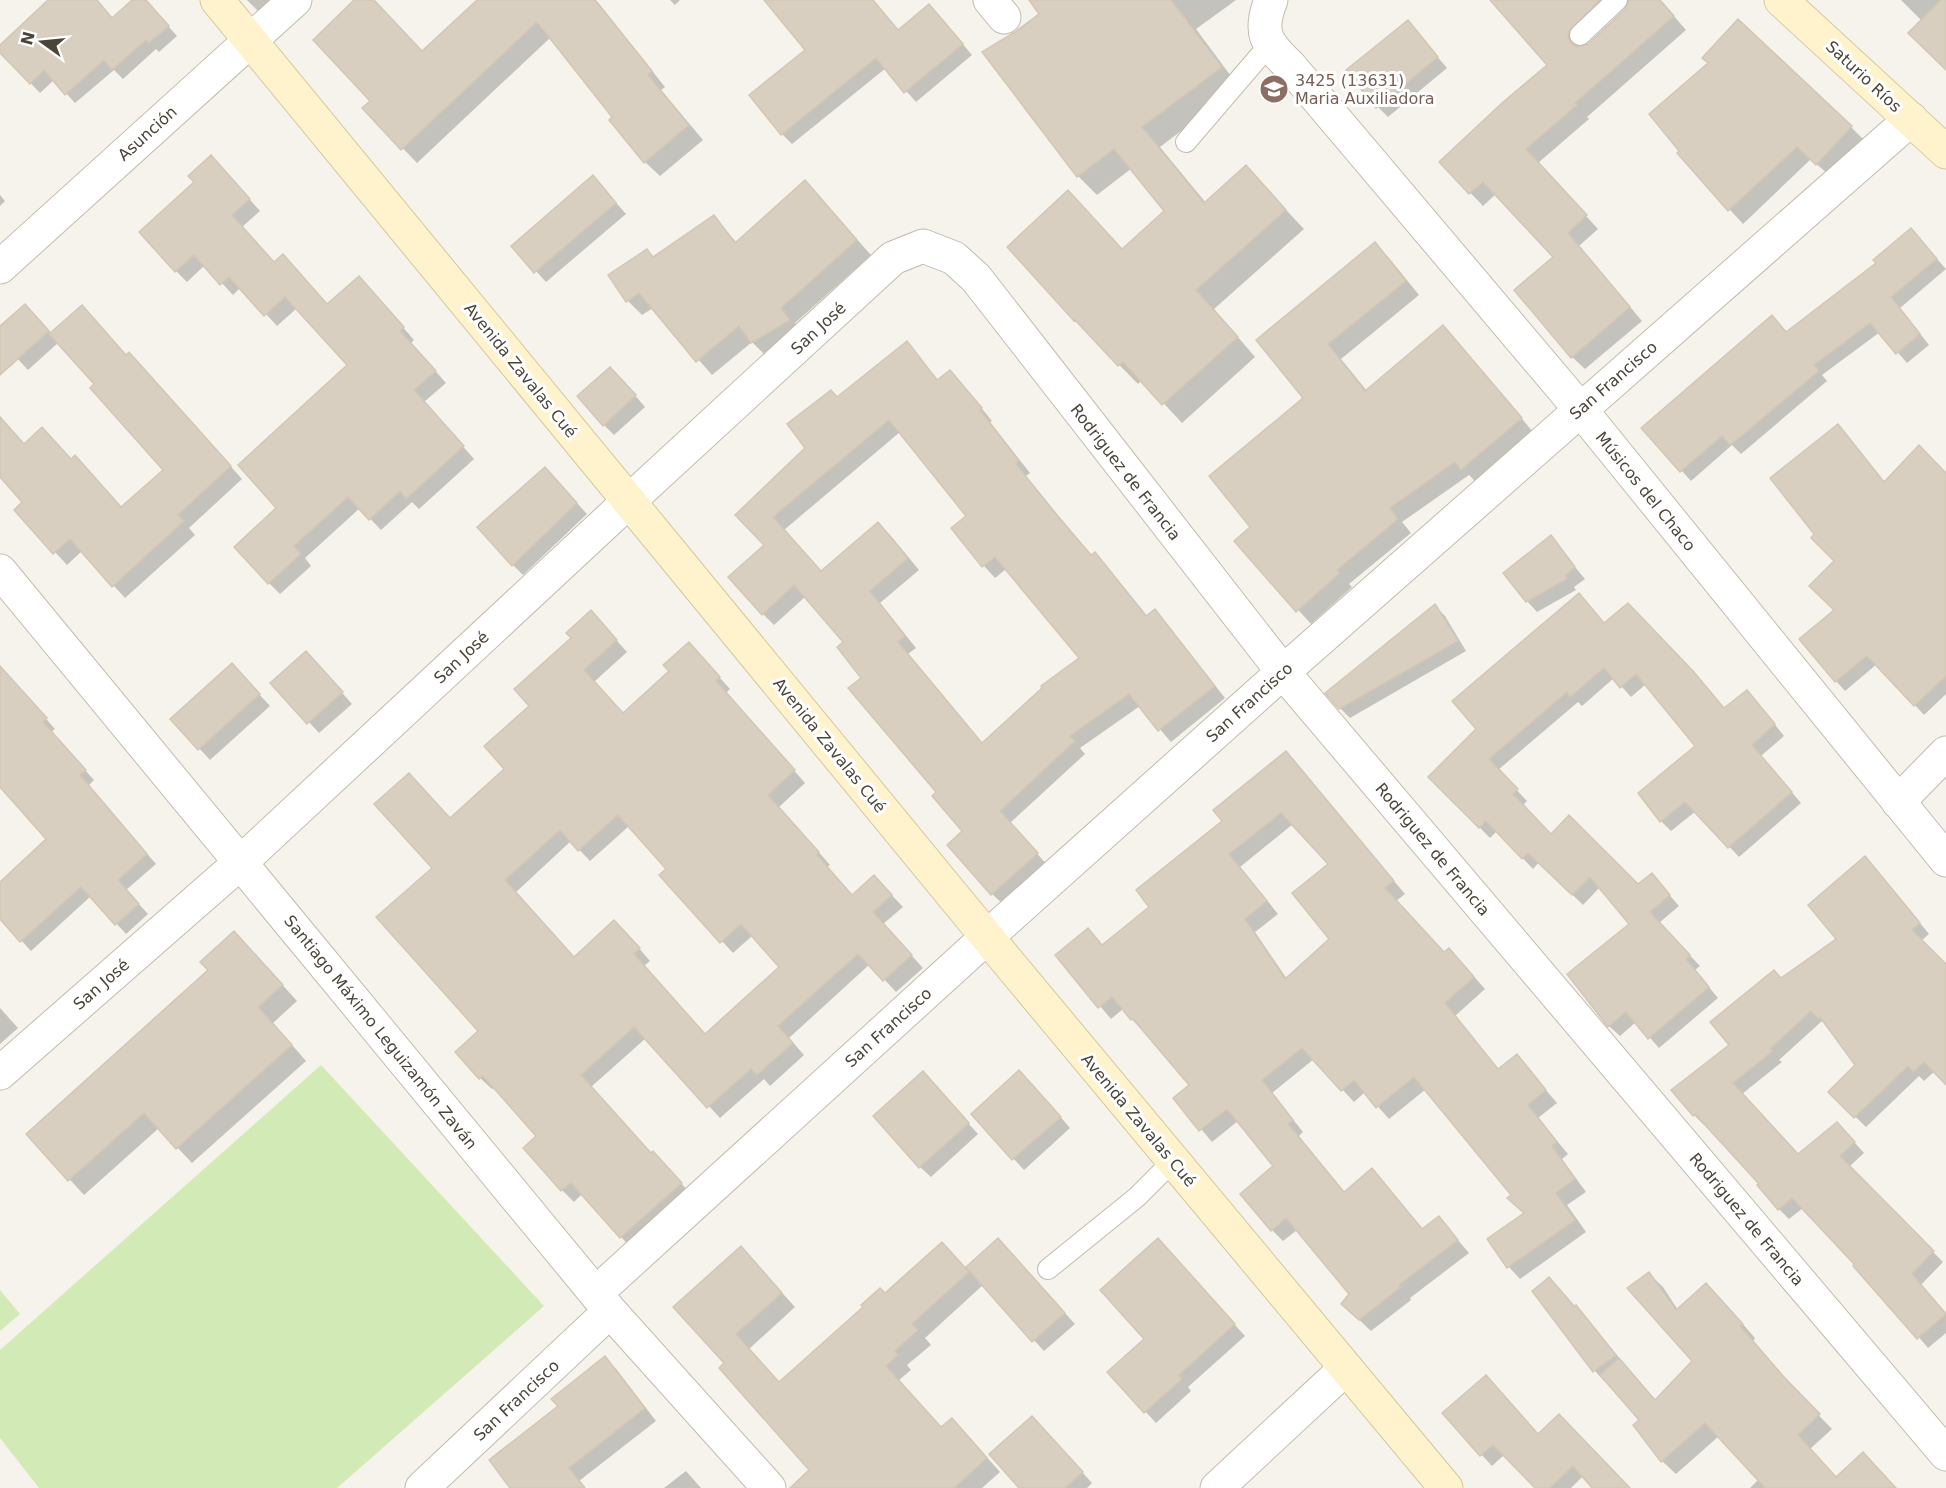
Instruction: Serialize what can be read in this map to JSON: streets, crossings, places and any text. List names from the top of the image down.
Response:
{
  "streets": {
    "main road": ["Saturio Ríos", "Avenida Zavalas Cué"],
    "street": [
      "Asunción",
      "San José",
      "San Francisco",
      "Rodriguez de Francia",
      "Músicos del Chaco",
      "Santiago Máximo Leguizamón Zaván"
    ]
  },
  "crossings": [
    ["Saturio Ríos", "San Francisco"],
    ["Asunción", "Avenida Zavalas Cué"],
    ["San José", "Avenida Zavalas Cué"],
    ["San José", "Rodriguez de Francia"],
    ["San José", "Santiago Máximo Leguizamón Zaván"],
    ["Avenida Zavalas Cué", "San Francisco"],
    ["San Francisco", "Rodriguez de Francia"],
    ["San Francisco", "Músicos del Chaco"],
    ["San Francisco", "Santiago Máximo Leguizamón Zaván"]
  ],
  "places": {
    "school or university": ["3425 (13631) Maria Auxiliadora"]
  },
  "north": "left"
}
